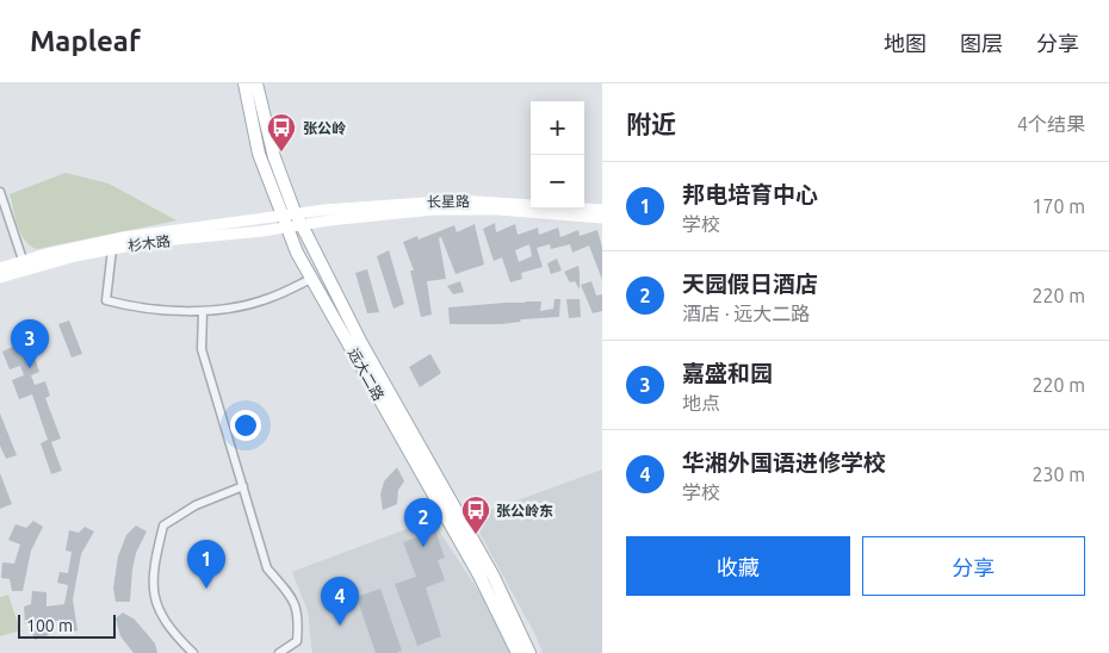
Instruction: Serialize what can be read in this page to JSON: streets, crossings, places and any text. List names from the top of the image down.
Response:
{
  "streets": {
    "main road": ["长星路", "杉木路", "远大二路"]
  },
  "crossings": [
    ["长星路", "杉木路"],
    ["长星路", "远大二路"],
    ["杉木路", "远大二路"]
  ],
  "places": {
    "bus stop": ["张公岭", "张公岭东"]
  },
  "scale_bar": "100 m",
  "page": {
    "header": "Mapleaf",
    "nav": ["地图", "图层", "分享"],
    "heading": ["附近", "4个结果"],
    "map_buttons": ["+", "−"],
    "list": [
      {
        "mark": "1",
        "name": "邦电培育中心",
        "note": "学校",
        "value": "170 m"
      },
      {
        "mark": "2",
        "name": "天园假日酒店",
        "note": "酒店 · 远大二路",
        "value": "220 m"
      },
      {
        "mark": "3",
        "name": "嘉盛和园",
        "note": "地点",
        "value": "220 m"
      },
      {
        "mark": "4",
        "name": "华湘外国语进修学校",
        "note": "学校",
        "value": "230 m"
      }
    ],
    "pins": [
      "3",
      "2",
      "1",
      "4"
    ],
    "buttons": ["收藏", "分享"],
    "scale": "100 m"
  }
}
